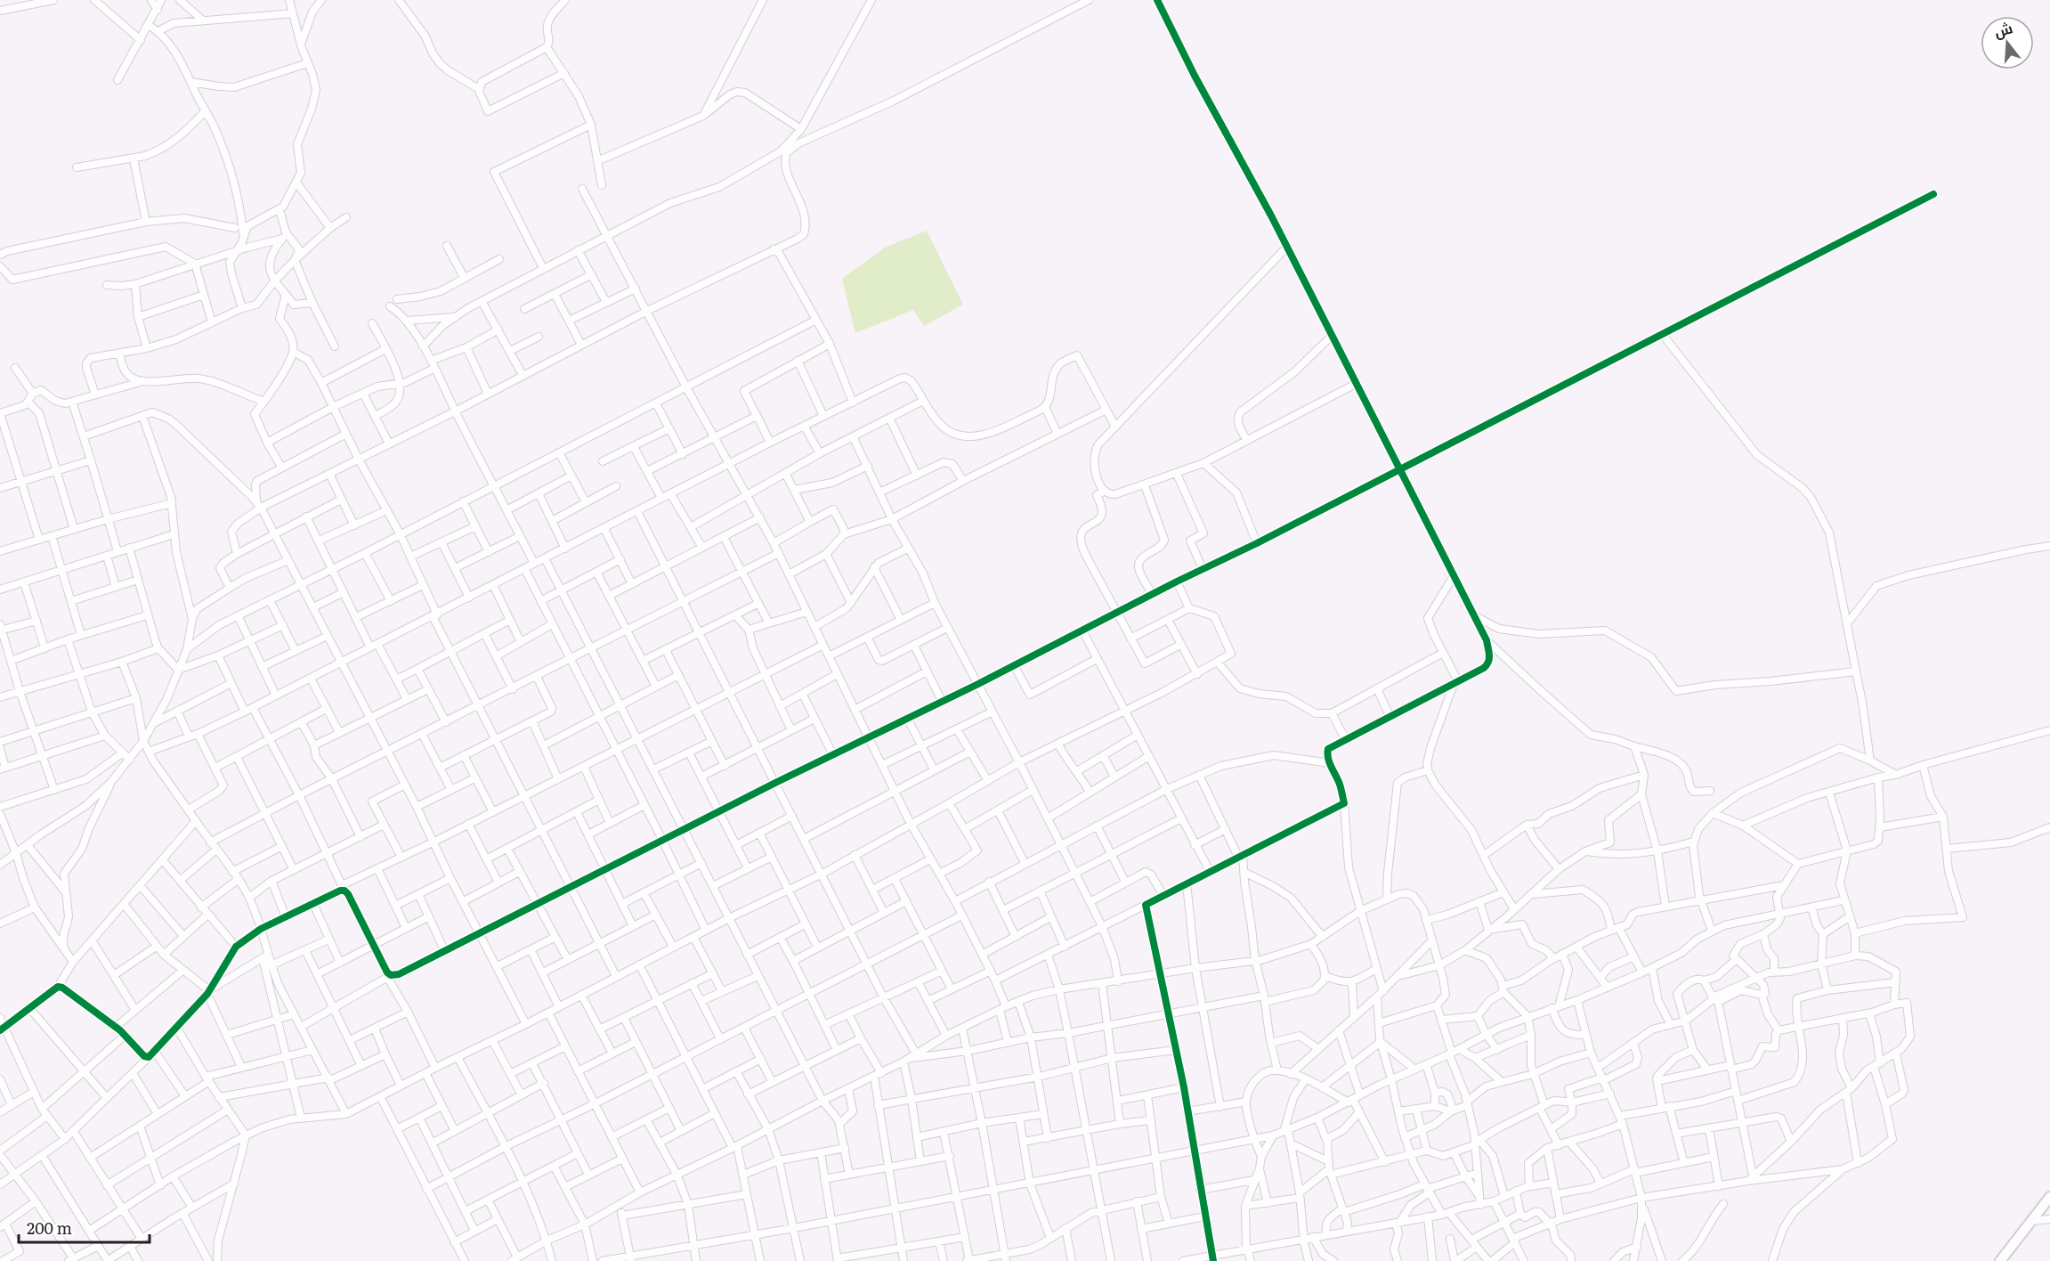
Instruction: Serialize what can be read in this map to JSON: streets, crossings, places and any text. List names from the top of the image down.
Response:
{
  "scale_bar": "200 m",
  "north": "top"
}
